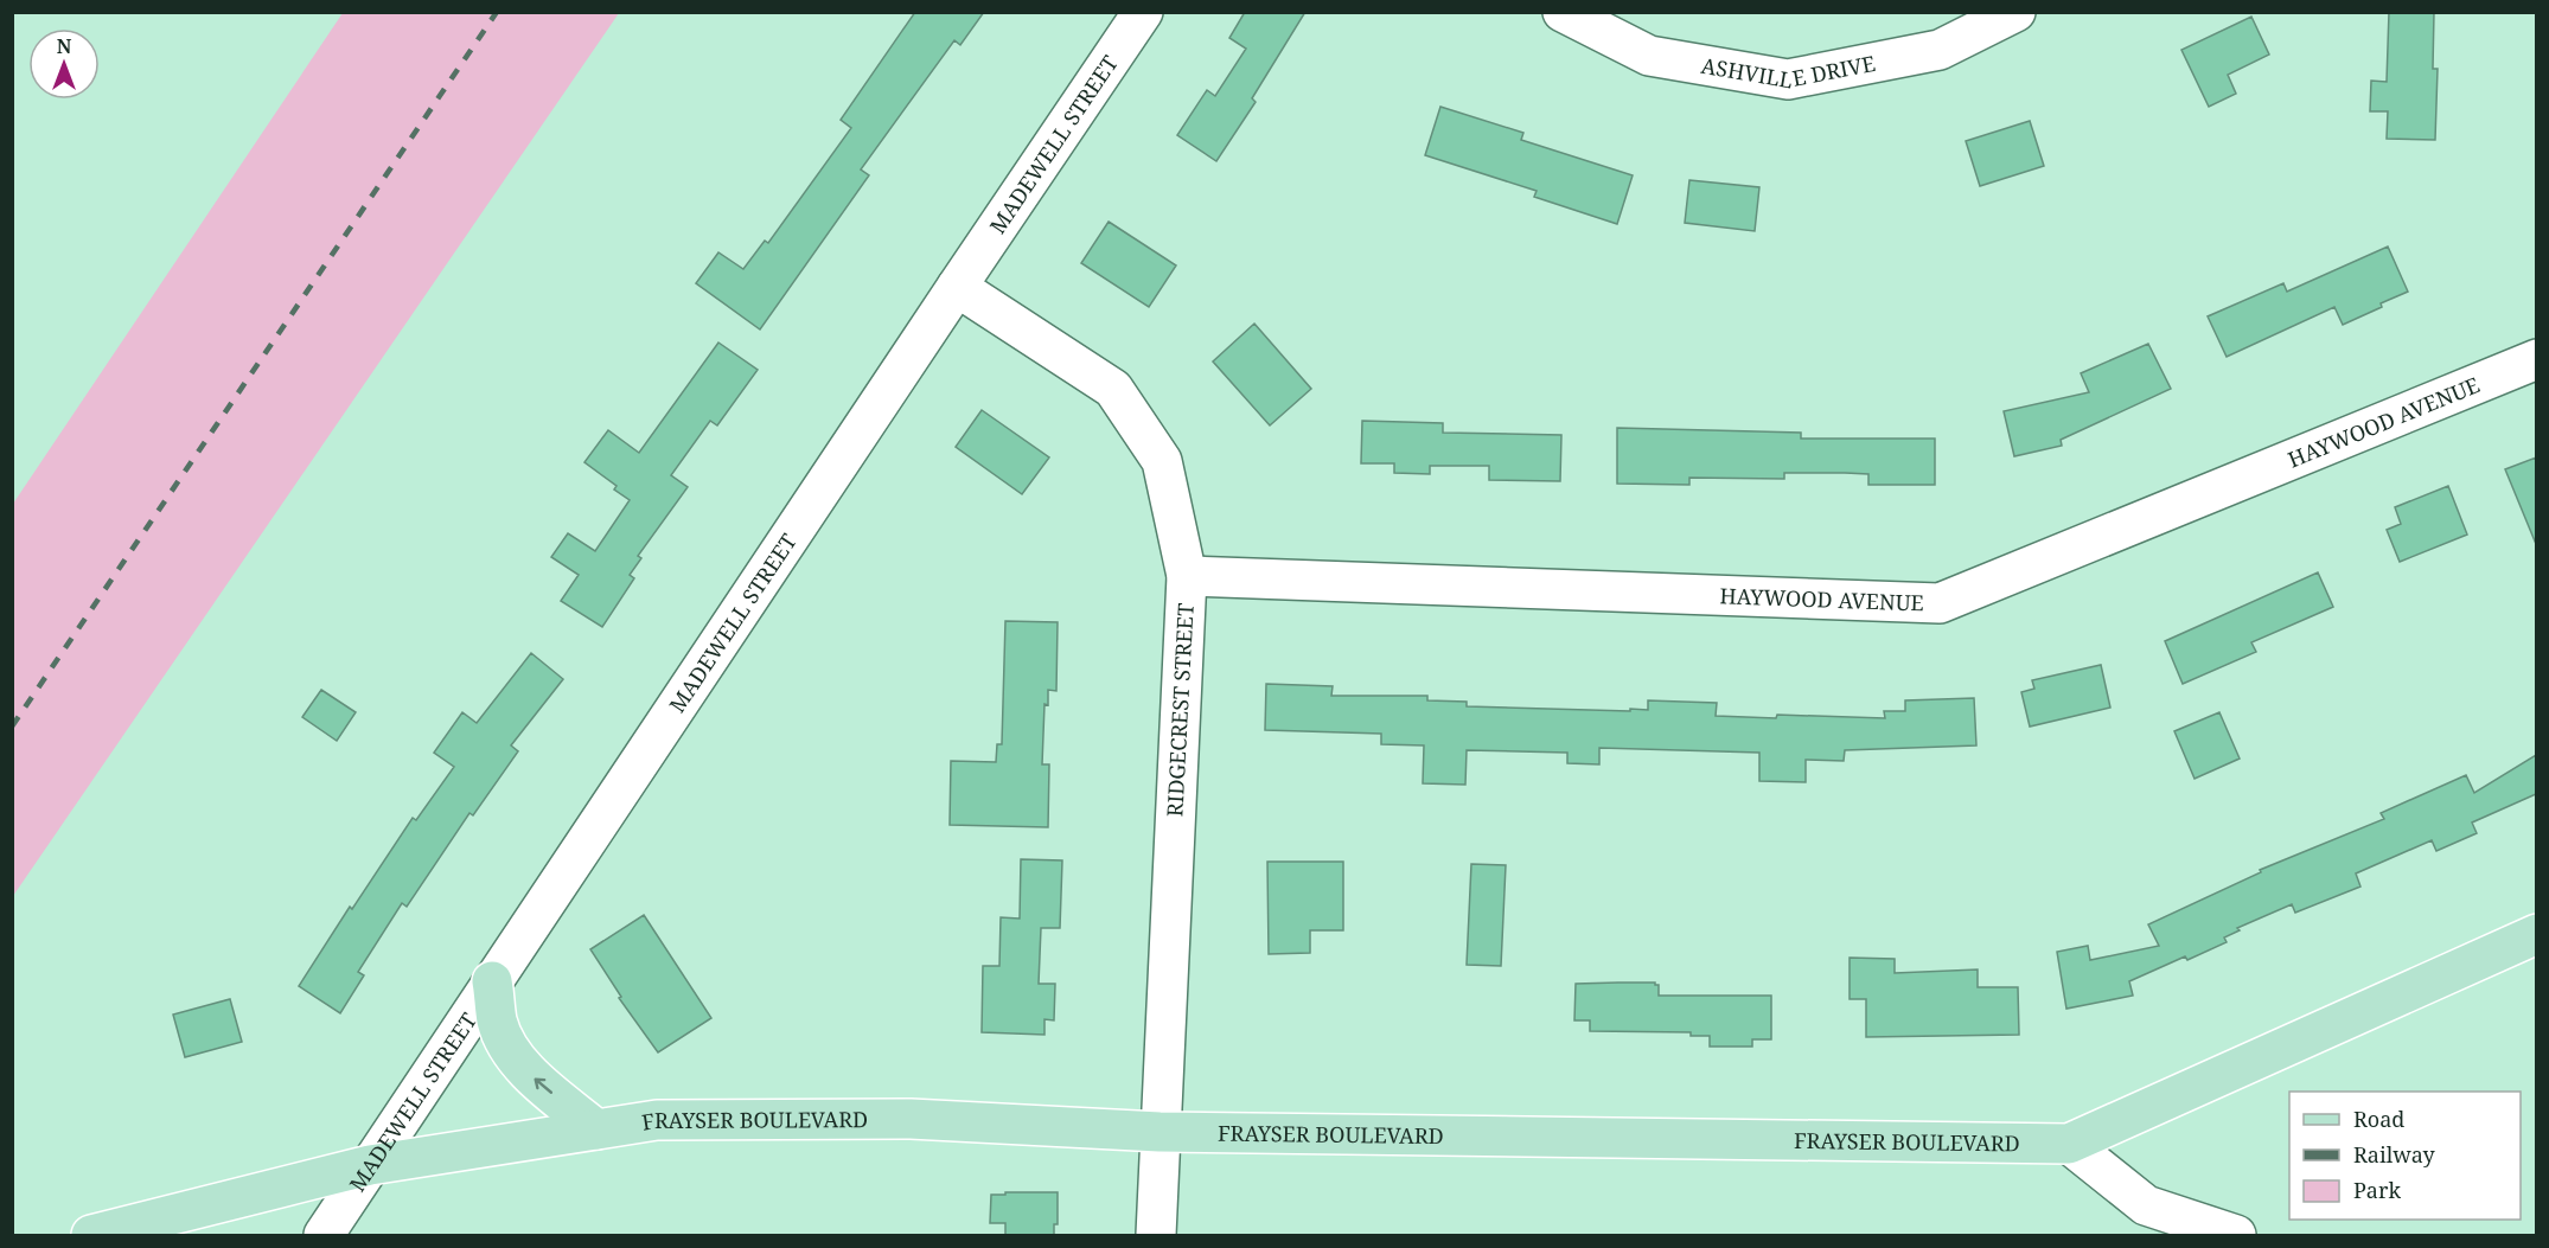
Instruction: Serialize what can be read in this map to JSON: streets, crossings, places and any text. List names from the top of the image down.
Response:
{
  "streets": {
    "main road": ["FRAYSER BOULEVARD"],
    "street": [
      "ASHVILLE DRIVE",
      "MADEWELL STREET",
      "HAYWOOD AVENUE",
      "RIDGECREST STREET"
    ]
  },
  "crossings": [
    ["MADEWELL STREET", "RIDGECREST STREET"],
    ["MADEWELL STREET", "FRAYSER BOULEVARD"],
    ["HAYWOOD AVENUE", "RIDGECREST STREET"],
    ["RIDGECREST STREET", "FRAYSER BOULEVARD"]
  ],
  "legend": ["Road", "Railway", "Park"],
  "north": "top"
}
